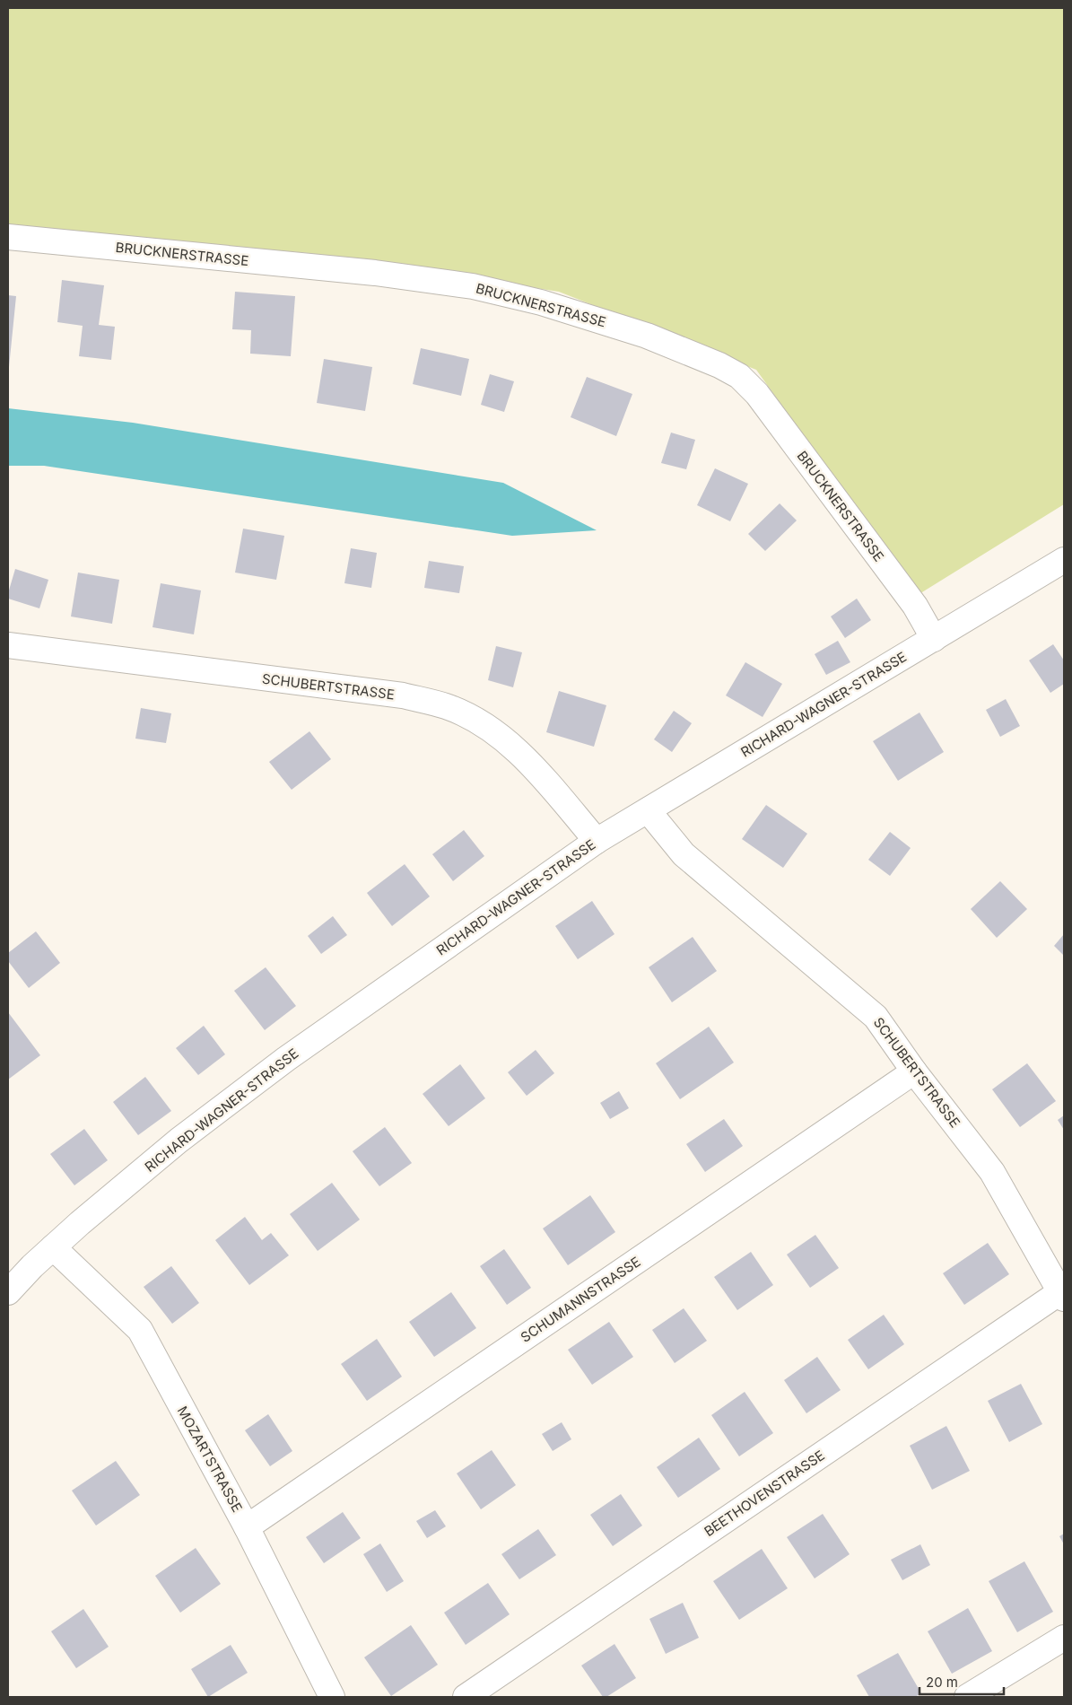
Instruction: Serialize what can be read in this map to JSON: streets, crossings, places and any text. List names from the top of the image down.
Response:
{
  "streets": {
    "street": [
      "BRUCKNERSTRASSE",
      "SCHUBERTSTRASSE",
      "RICHARD-WAGNER-STRASSE",
      "SCHUMANNSTRASSE",
      "MOZARTSTRASSE",
      "BEETHOVENSTRASSE"
    ]
  },
  "crossings": [
    ["BRUCKNERSTRASSE", "RICHARD-WAGNER-STRASSE"],
    ["SCHUBERTSTRASSE", "RICHARD-WAGNER-STRASSE"],
    ["SCHUBERTSTRASSE", "SCHUMANNSTRASSE"],
    ["SCHUBERTSTRASSE", "BEETHOVENSTRASSE"],
    ["RICHARD-WAGNER-STRASSE", "MOZARTSTRASSE"],
    ["SCHUMANNSTRASSE", "MOZARTSTRASSE"]
  ],
  "scale_bar": "20 m"
}
